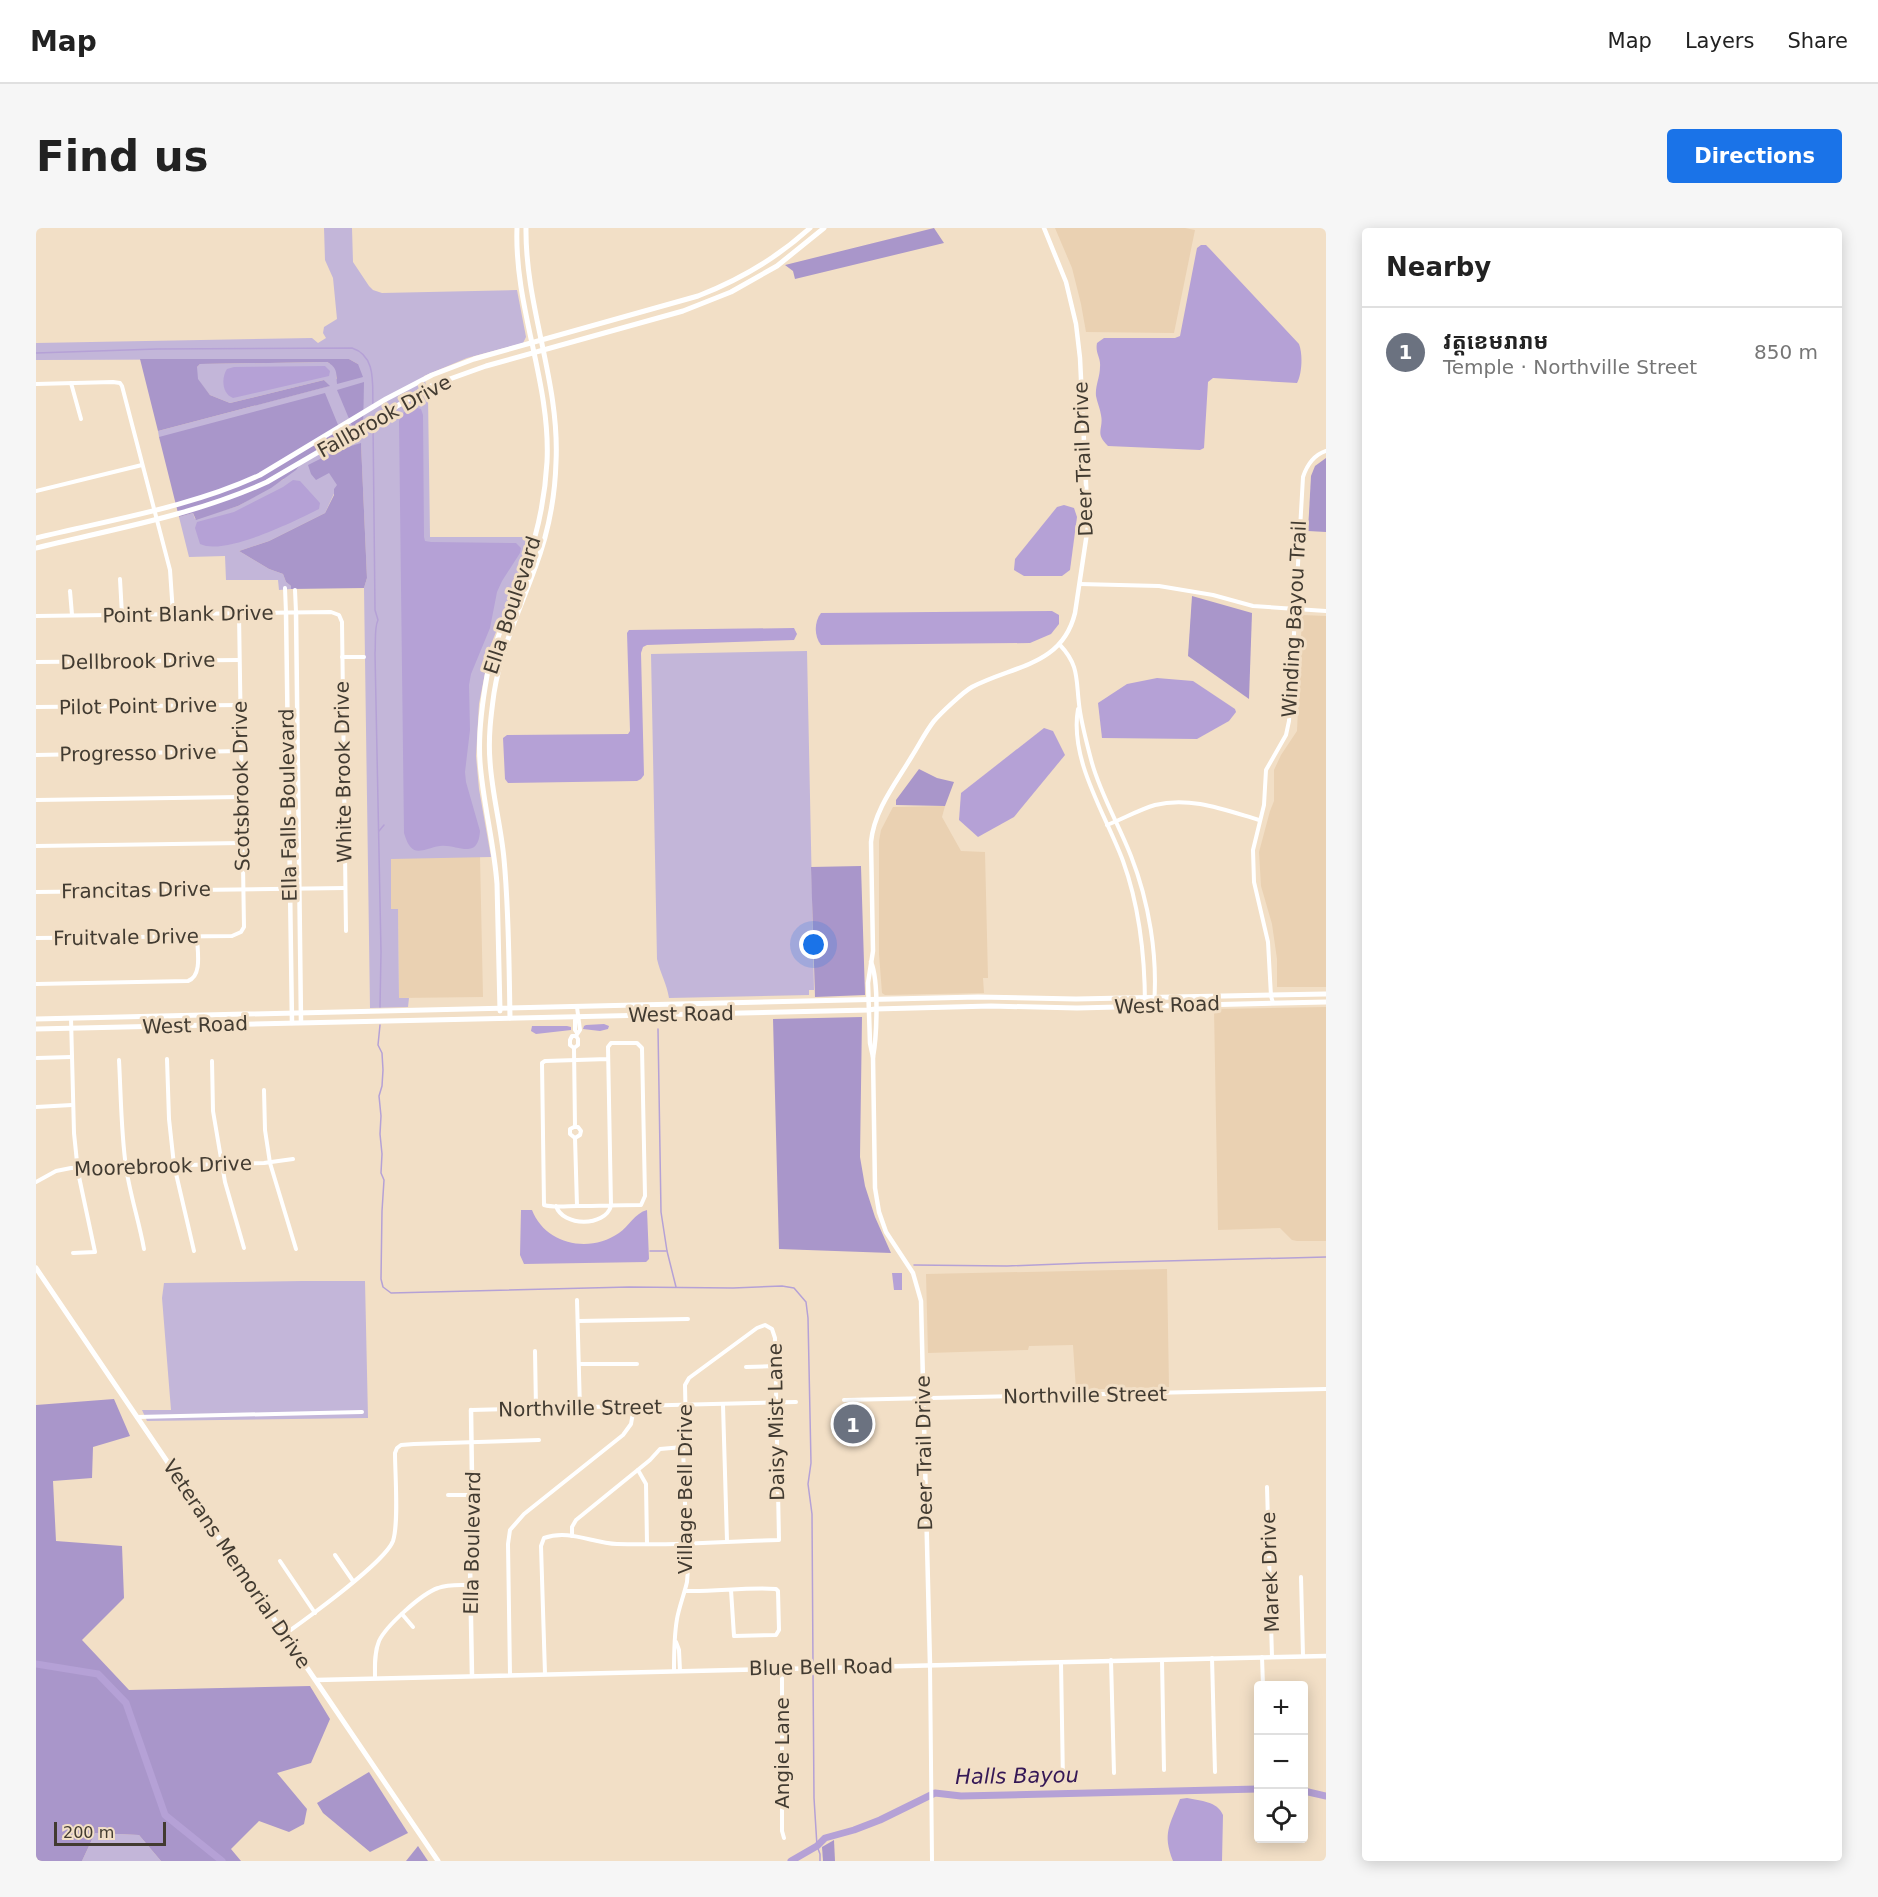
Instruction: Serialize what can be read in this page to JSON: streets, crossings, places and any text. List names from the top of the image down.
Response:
{
  "streets": {
    "main road": [
      "Fallbrook Drive",
      "Ella Boulevard",
      "West Road",
      "Veterans Memorial Drive"
    ],
    "street": [
      "Deer Trail Drive",
      "Point Blank Drive",
      "Winding Bayou Trail",
      "Dellbrook Drive",
      "Pilot Point Drive",
      "Progresso Drive",
      "White Brook Drive",
      "Scotsbrook Drive",
      "Ella Falls Boulevard",
      "Francitas Drive",
      "Fruitvale Drive",
      "Moorebrook Drive",
      "Northville Street",
      "Daisy Mist Lane",
      "Village Bell Drive",
      "Marek Drive",
      "Blue Bell Road",
      "Angie Lane"
    ]
  },
  "crossings": [
    ["Fallbrook Drive", "Ella Boulevard"],
    ["Deer Trail Drive", "West Road"],
    ["Deer Trail Drive", "Northville Street"],
    ["Deer Trail Drive", "Blue Bell Road"],
    ["Ella Boulevard", "West Road"],
    ["Ella Boulevard", "Northville Street"],
    ["Ella Boulevard", "Blue Bell Road"],
    ["Point Blank Drive", "White Brook Drive"],
    ["Point Blank Drive", "Scotsbrook Drive"],
    ["Point Blank Drive", "Ella Falls Boulevard"],
    ["Winding Bayou Trail", "West Road"],
    ["Dellbrook Drive", "Scotsbrook Drive"],
    ["Pilot Point Drive", "Scotsbrook Drive"],
    ["Progresso Drive", "Scotsbrook Drive"],
    ["White Brook Drive", "Francitas Drive"],
    ["Scotsbrook Drive", "Francitas Drive"],
    ["Scotsbrook Drive", "Fruitvale Drive"],
    ["Ella Falls Boulevard", "Francitas Drive"],
    ["Ella Falls Boulevard", "West Road"],
    ["Northville Street", "Daisy Mist Lane"],
    ["Northville Street", "Village Bell Drive"],
    ["Daisy Mist Lane", "Village Bell Drive"],
    ["Village Bell Drive", "Blue Bell Road"],
    ["Veterans Memorial Drive", "Blue Bell Road"],
    ["Marek Drive", "Blue Bell Road"],
    ["Blue Bell Road", "Angie Lane"]
  ],
  "water": ["Halls Bayou"],
  "scale_bar": "200 m",
  "page": {
    "header": "Map",
    "nav": ["Map", "Layers", "Share"],
    "buttons": "Directions",
    "title": "Find us",
    "heading": "Nearby",
    "list": [
      {
        "mark": "1",
        "name": "វត្តខេមរារាម",
        "note": "Temple · Northville Street",
        "value": "850 m"
      }
    ],
    "pins": "1",
    "map_buttons": ["+", "−"],
    "scale": "200 m"
  }
}
